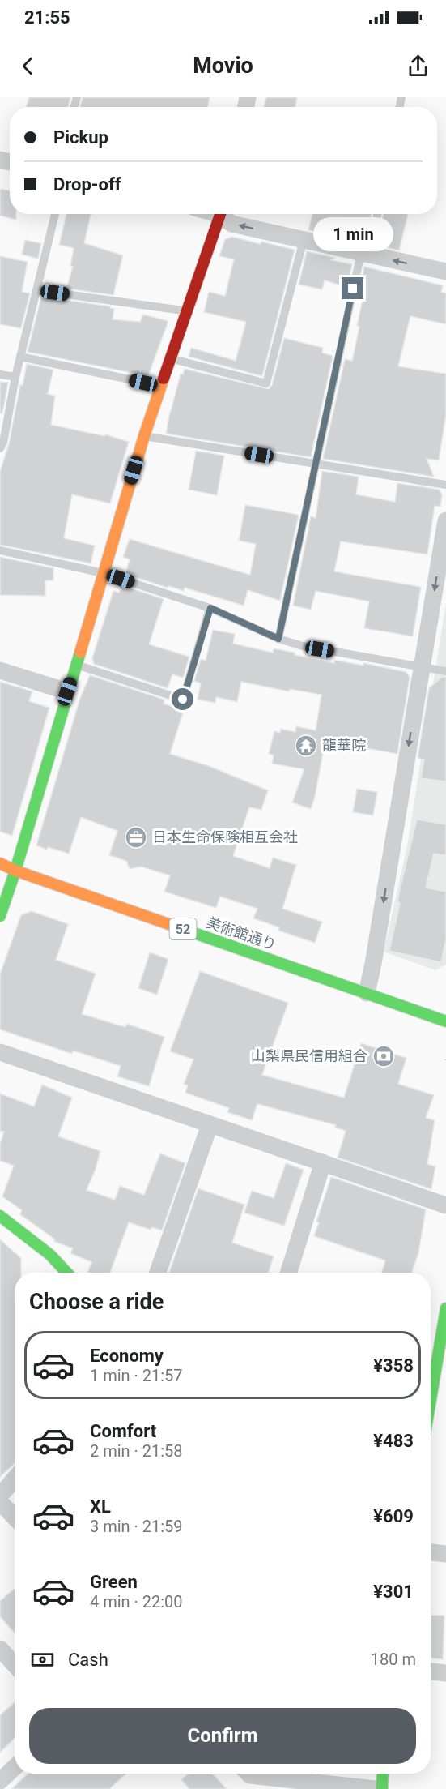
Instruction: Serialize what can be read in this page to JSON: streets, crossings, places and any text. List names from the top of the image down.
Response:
{
  "streets": {
    "main road": ["52", "美術館通り"]
  },
  "places": {
    "temple": ["龍華院"],
    "office": ["日本生命保険相互会社"],
    "bank": ["山梨県民信用組合"]
  },
  "page": {
    "status": "21:55",
    "header": "Movio",
    "banner": ["Pickup", "Drop-off"],
    "bubble": "1 min",
    "heading": "Choose a ride",
    "list": [
      {
        "name": "Economy",
        "note": "1 min · 21:57",
        "value": "¥358"
      },
      {
        "name": "Comfort",
        "note": "2 min · 21:58",
        "value": "¥483"
      },
      {
        "name": "XL",
        "note": "3 min · 21:59",
        "value": "¥609"
      },
      {
        "name": "Green",
        "note": "4 min · 22:00",
        "value": "¥301"
      }
    ],
    "pay": ["Cash", "180 m"],
    "buttons": "Confirm"
  }
}
